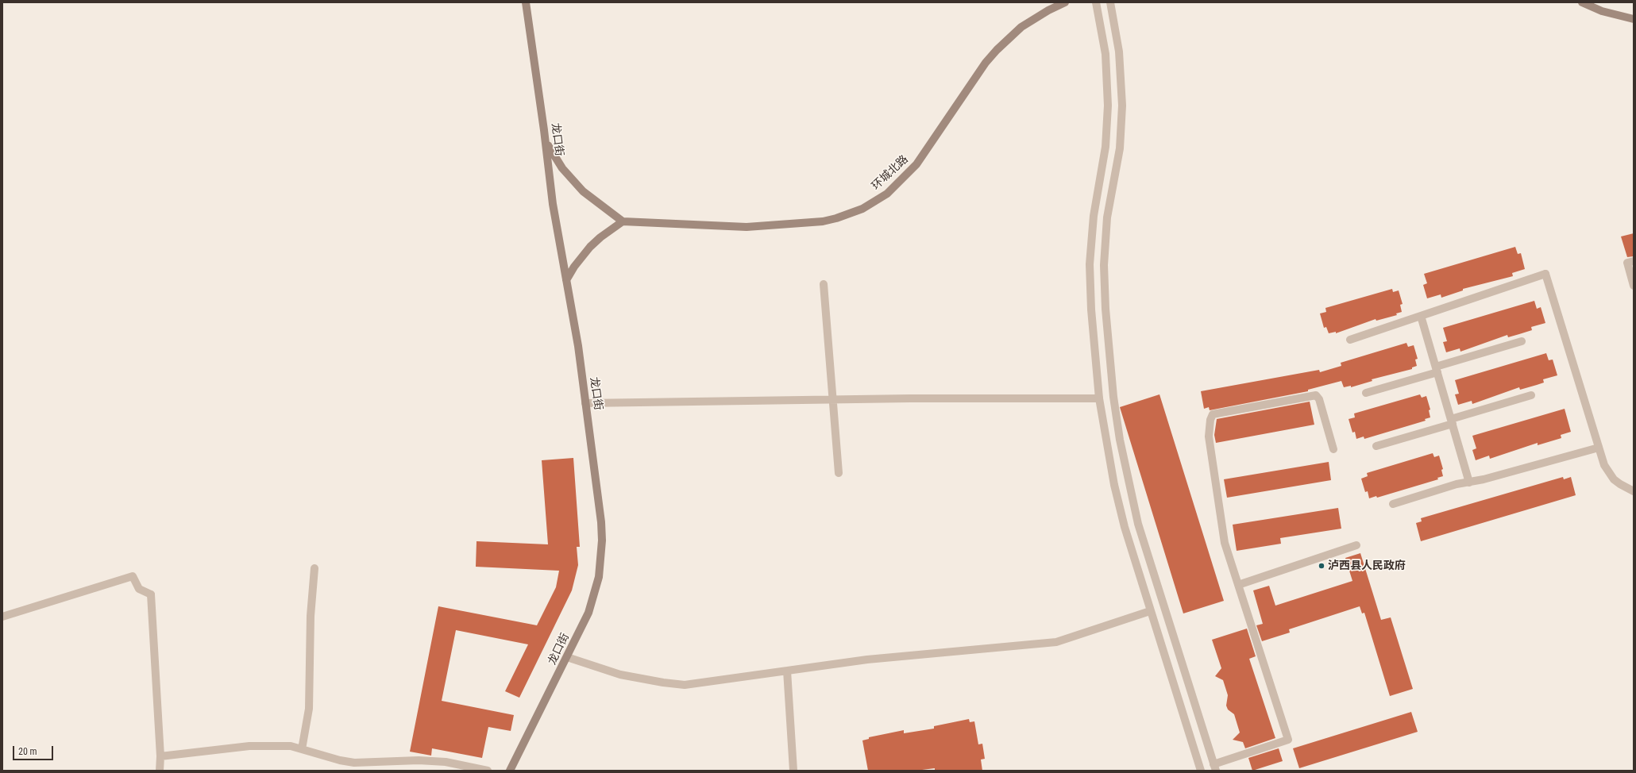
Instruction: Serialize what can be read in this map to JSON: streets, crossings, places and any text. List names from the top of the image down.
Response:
{
  "streets": {
    "main road": ["龙口街", "环城北路"]
  },
  "places": ["泸西县人民政府"],
  "scale_bar": "20 m"
}
